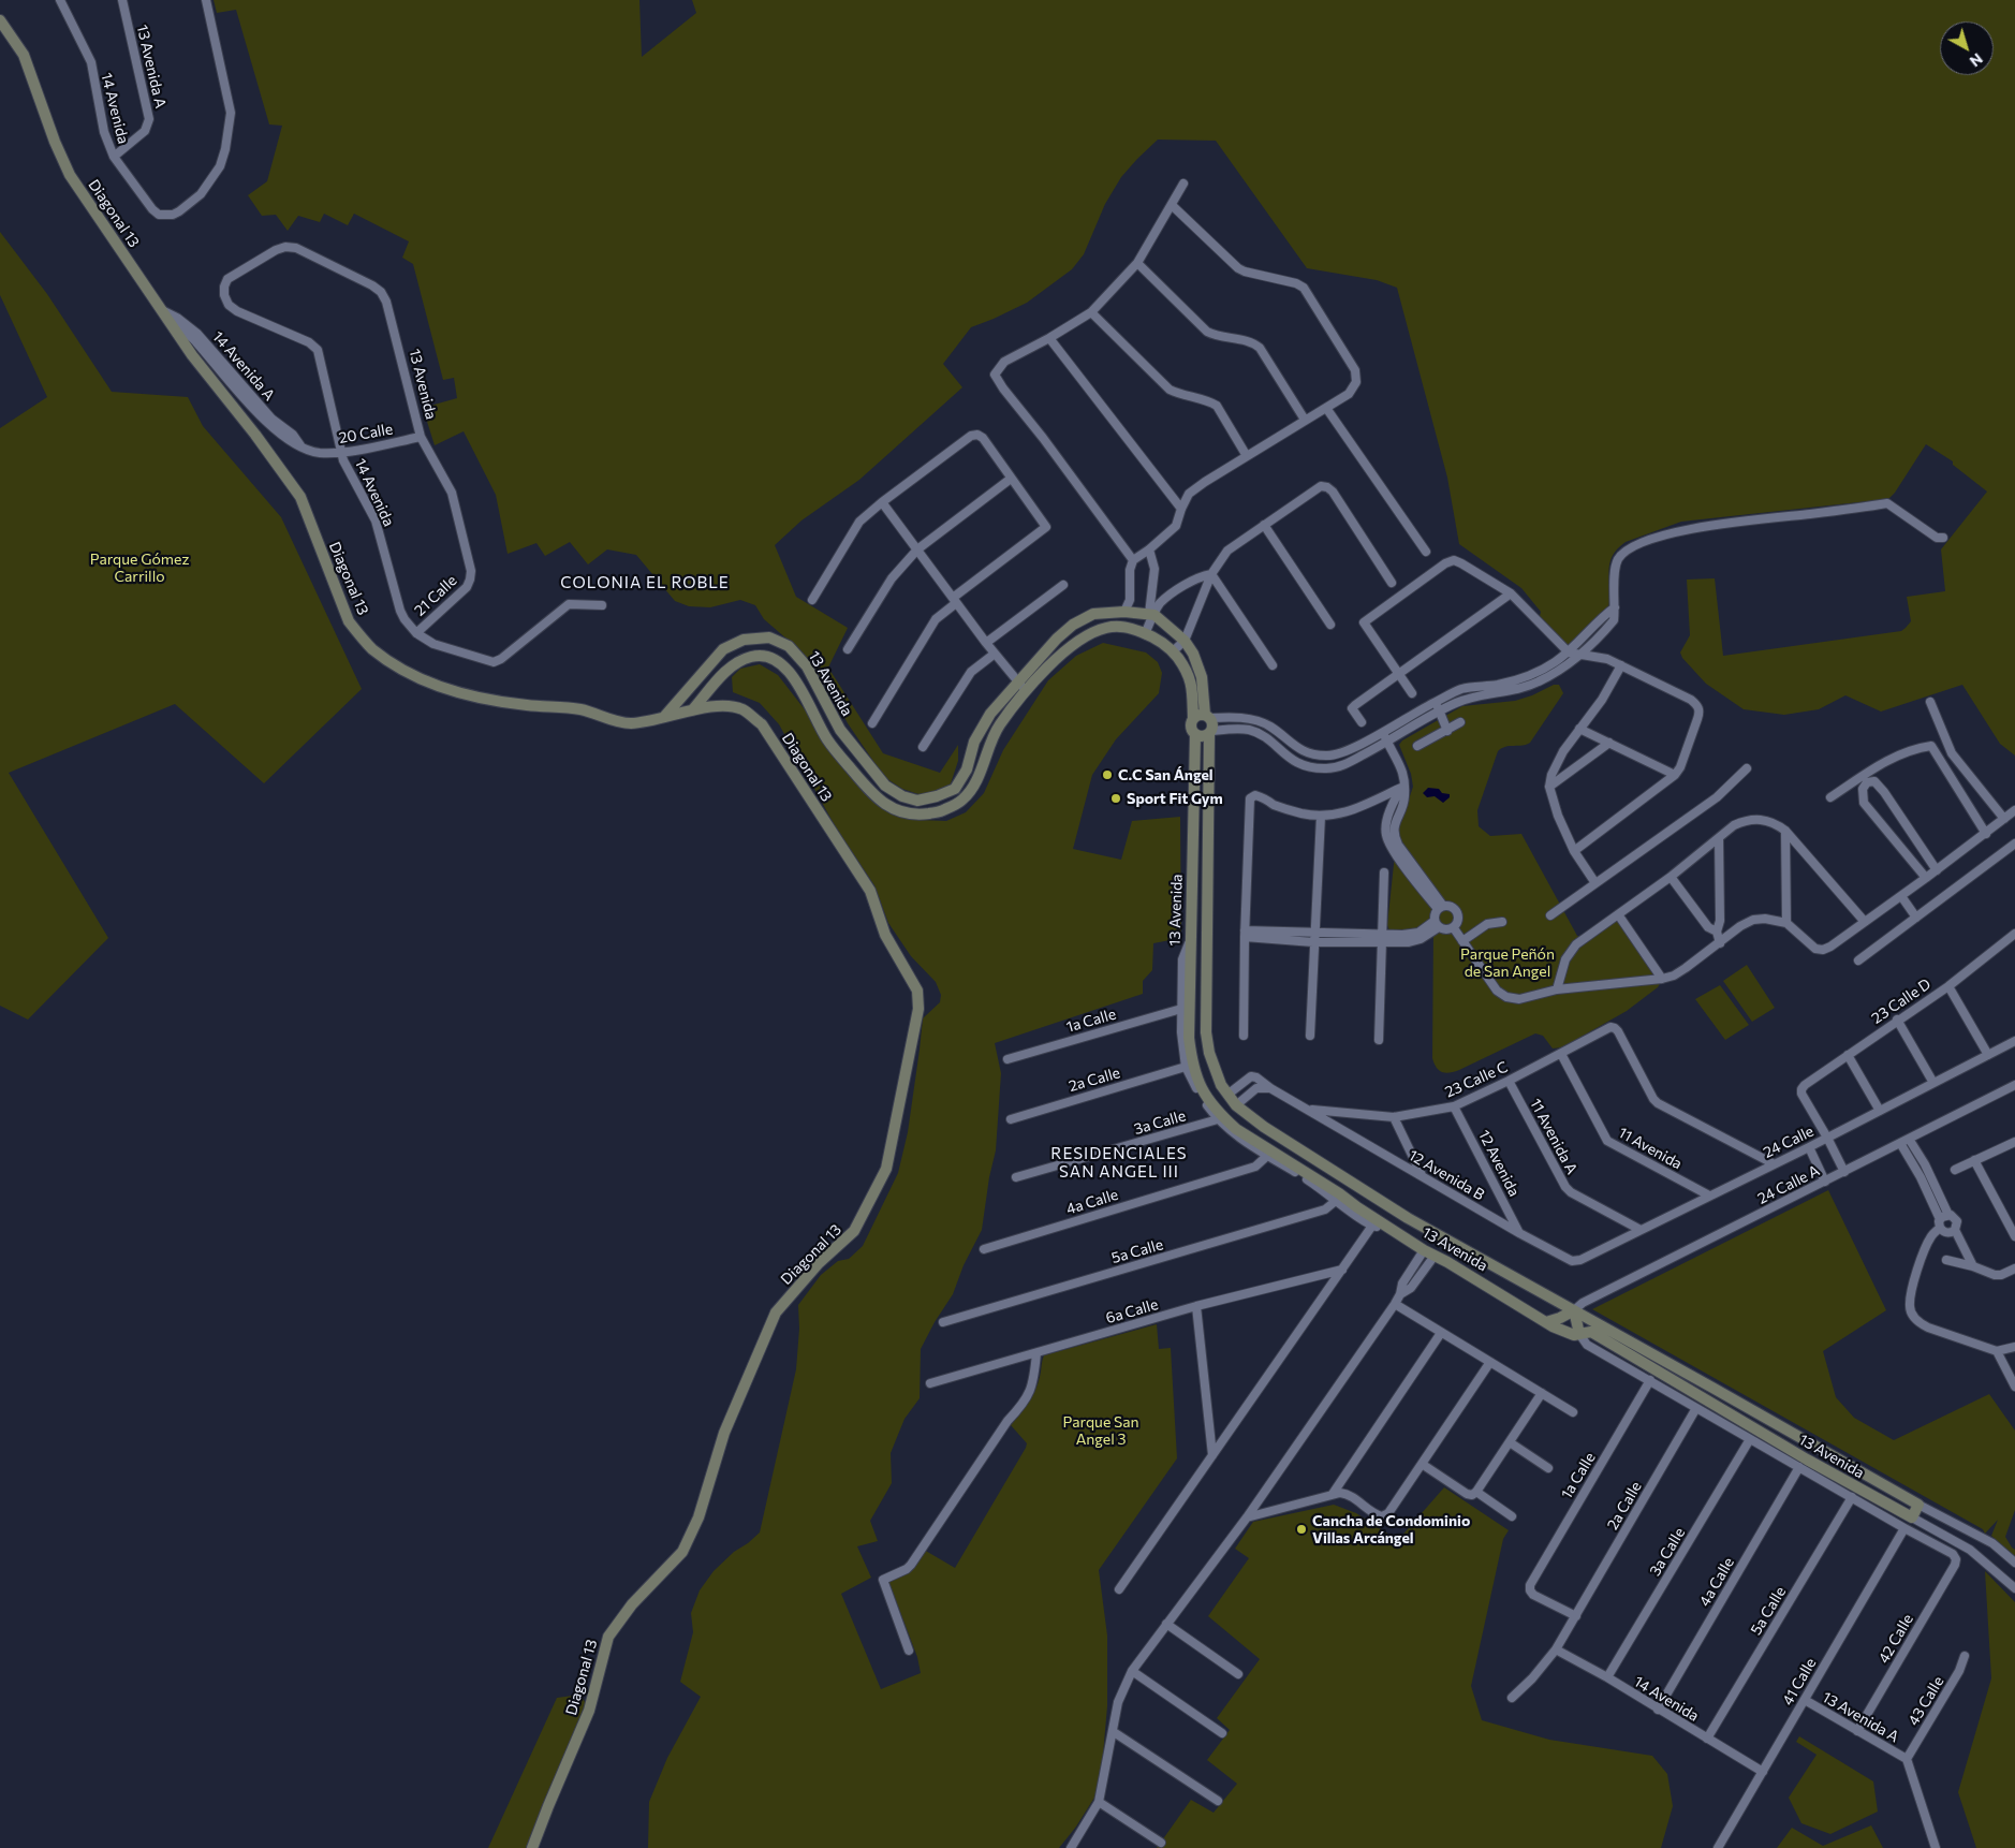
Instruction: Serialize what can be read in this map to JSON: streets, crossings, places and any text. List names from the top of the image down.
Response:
{
  "streets": {
    "street": [
      "13 Avenida A",
      "14 Avenida",
      "Diagonal 13",
      "14 Avenida A",
      "13 Avenida",
      "20 Calle",
      "21 Calle",
      "23 Calle D",
      "1a Calle",
      "2a Calle",
      "23 Calle C",
      "3a Calle",
      "11 Avenida A",
      "24 Calle",
      "11 Avenida",
      "12 Avenida",
      "12 Avenida B",
      "24 Calle A",
      "4a Calle",
      "5a Calle",
      "6a Calle",
      "42 Calle",
      "41 Calle",
      "43 Calle"
    ]
  },
  "crossings": [
    ["13 Avenida A", "14 Avenida"],
    ["13 Avenida A", "42 Calle"],
    ["13 Avenida A", "41 Calle"],
    ["13 Avenida A", "43 Calle"],
    ["14 Avenida", "13 Avenida"],
    ["14 Avenida", "20 Calle"],
    ["14 Avenida", "21 Calle"],
    ["14 Avenida", "2a Calle"],
    ["14 Avenida", "3a Calle"],
    ["14 Avenida", "4a Calle"],
    ["14 Avenida", "5a Calle"],
    ["14 Avenida", "41 Calle"],
    ["Diagonal 13", "14 Avenida A"],
    ["Diagonal 13", "13 Avenida"],
    ["14 Avenida A", "20 Calle"],
    ["13 Avenida", "20 Calle"],
    ["13 Avenida", "21 Calle"],
    ["13 Avenida", "12 Avenida B"],
    ["13 Avenida", "24 Calle A"],
    ["13 Avenida", "5a Calle"],
    ["23 Calle D", "24 Calle"],
    ["1a Calle", "2a Calle"],
    ["23 Calle C", "11 Avenida A"],
    ["23 Calle C", "24 Calle"],
    ["23 Calle C", "11 Avenida"],
    ["23 Calle C", "12 Avenida"],
    ["23 Calle C", "12 Avenida B"],
    ["11 Avenida A", "24 Calle"],
    ["24 Calle", "11 Avenida"],
    ["24 Calle", "12 Avenida B"],
    ["12 Avenida", "12 Avenida B"],
    ["42 Calle", "41 Calle"]
  ],
  "districts": ["COLONIA EL ROBLE", "RESIDENCIALES SAN ANGEL III"],
  "parks": ["Parque Gómez Carrillo", "Parque Peñón de San Angel", "Parque San Angel 3"],
  "places": ["C.C San Ángel", "Sport Fit Gym", "Cancha de Condominio Villas Arcángel"],
  "north": "bottom right"
}
